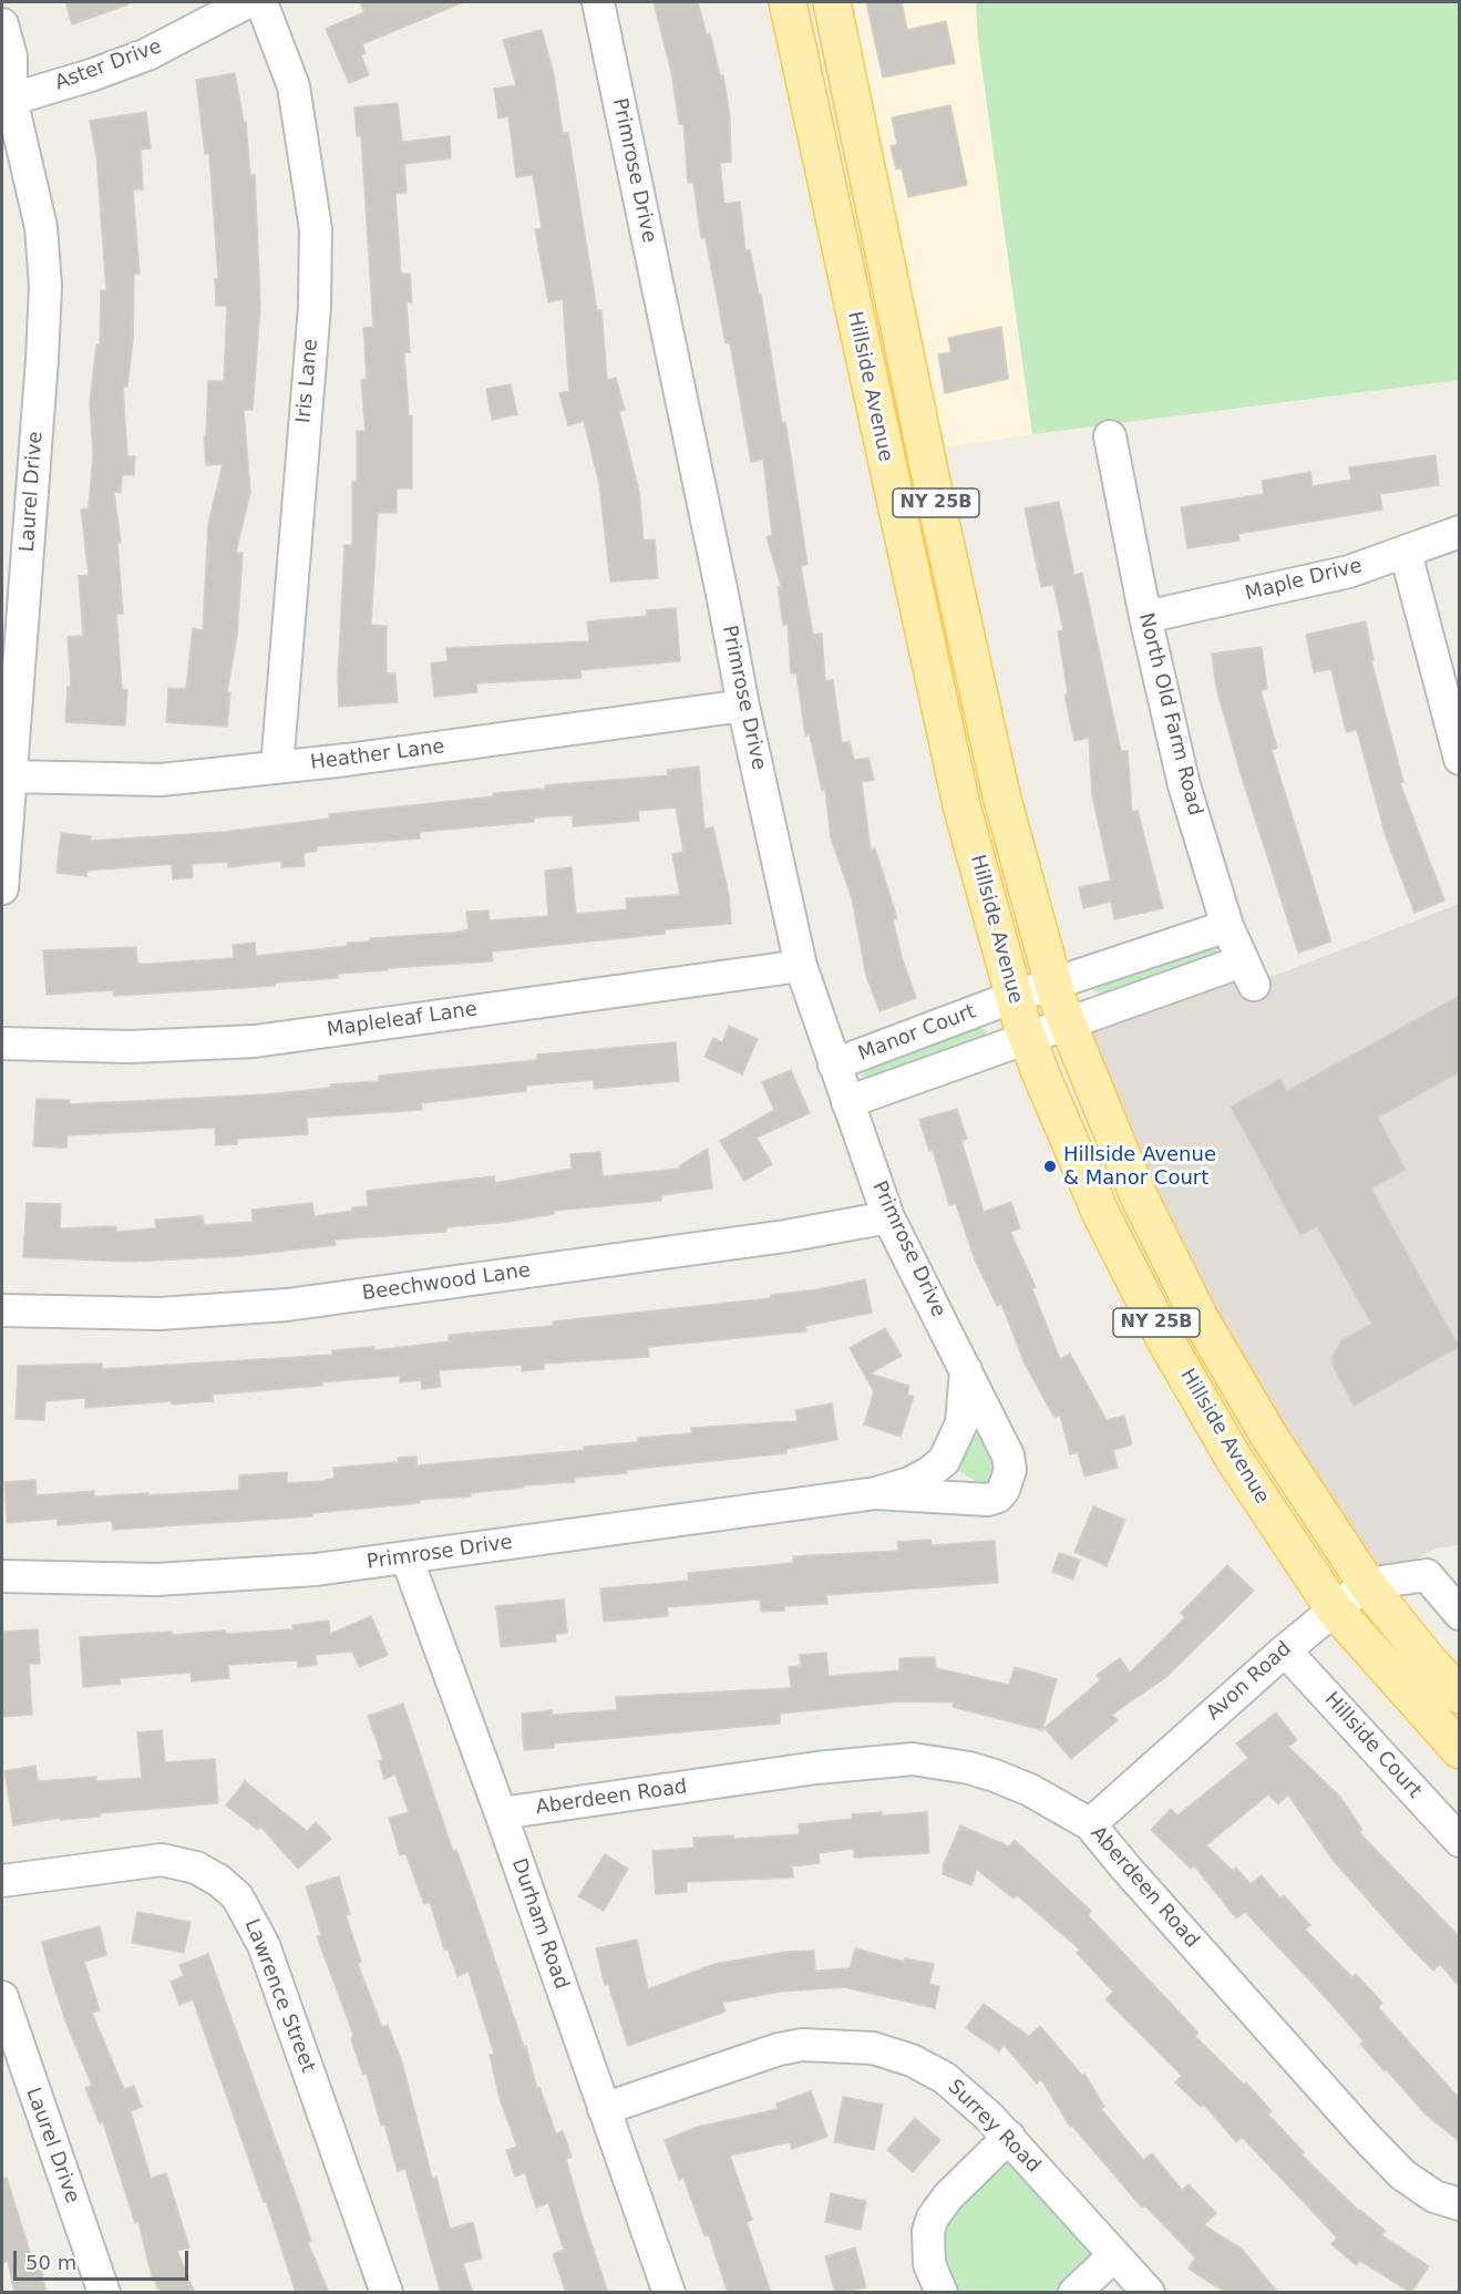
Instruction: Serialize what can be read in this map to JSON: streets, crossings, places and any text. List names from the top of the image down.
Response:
{
  "streets": {
    "main road": ["Hillside Avenue", "NY 25B"],
    "street": [
      "Aster Drive",
      "Primrose Drive",
      "Iris Lane",
      "Laurel Drive",
      "Maple Drive",
      "North Old Farm Road",
      "Heather Lane",
      "Mapleleaf Lane",
      "Manor Court",
      "Beechwood Lane",
      "Avon Road",
      "Hillside Court",
      "Aberdeen Road",
      "Durham Road",
      "Lawrence Street",
      "Surrey Road"
    ]
  },
  "crossings": [
    ["Aster Drive", "Laurel Drive"],
    ["Primrose Drive", "Heather Lane"],
    ["Primrose Drive", "Mapleleaf Lane"],
    ["Primrose Drive", "Manor Court"],
    ["Primrose Drive", "Beechwood Lane"],
    ["Primrose Drive", "Durham Road"],
    ["Iris Lane", "Heather Lane"],
    ["Hillside Avenue", "Manor Court"],
    ["Hillside Avenue", "Avon Road"],
    ["Laurel Drive", "Heather Lane"],
    ["Maple Drive", "North Old Farm Road"],
    ["North Old Farm Road", "Manor Court"],
    ["Avon Road", "Hillside Court"],
    ["Avon Road", "Aberdeen Road"],
    ["Aberdeen Road", "Durham Road"],
    ["Durham Road", "Surrey Road"]
  ],
  "places": ["Hillside Avenue & Manor Court"],
  "scale_bar": "50 m"
}
